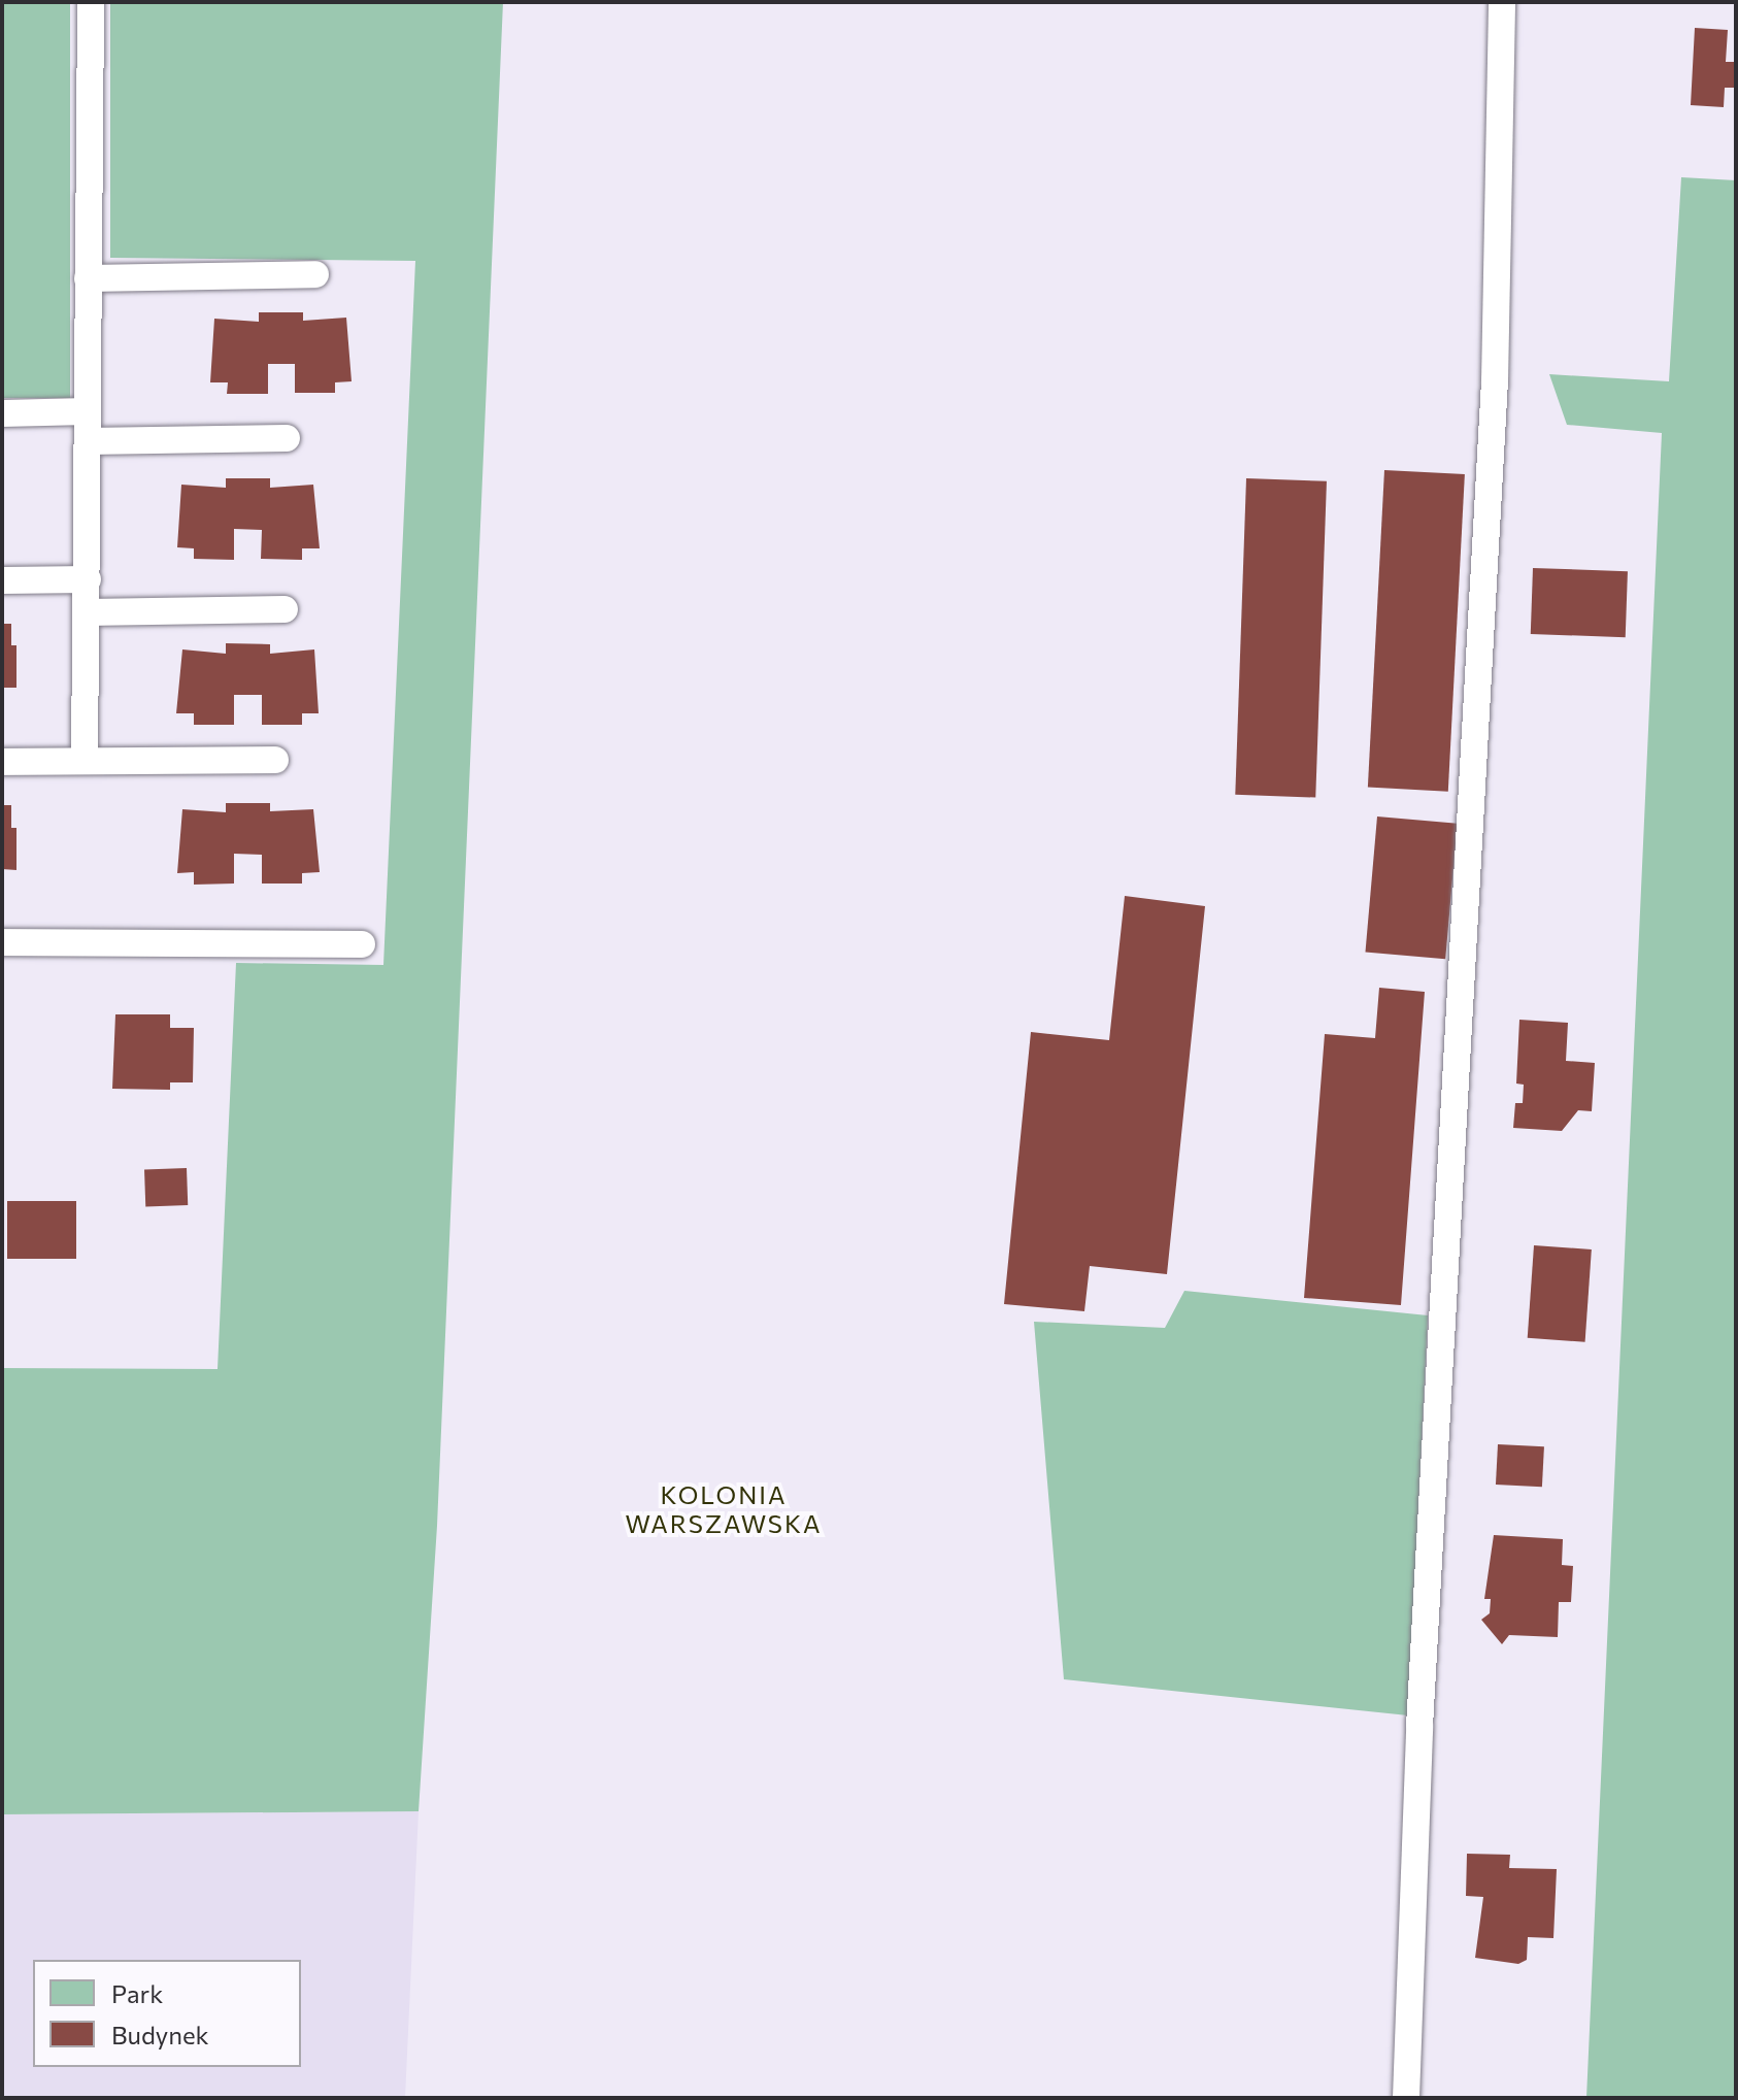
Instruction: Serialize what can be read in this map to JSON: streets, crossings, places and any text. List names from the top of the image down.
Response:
{
  "districts": ["KOLONIA WARSZAWSKA"],
  "legend": ["Park", "Budynek"]
}
